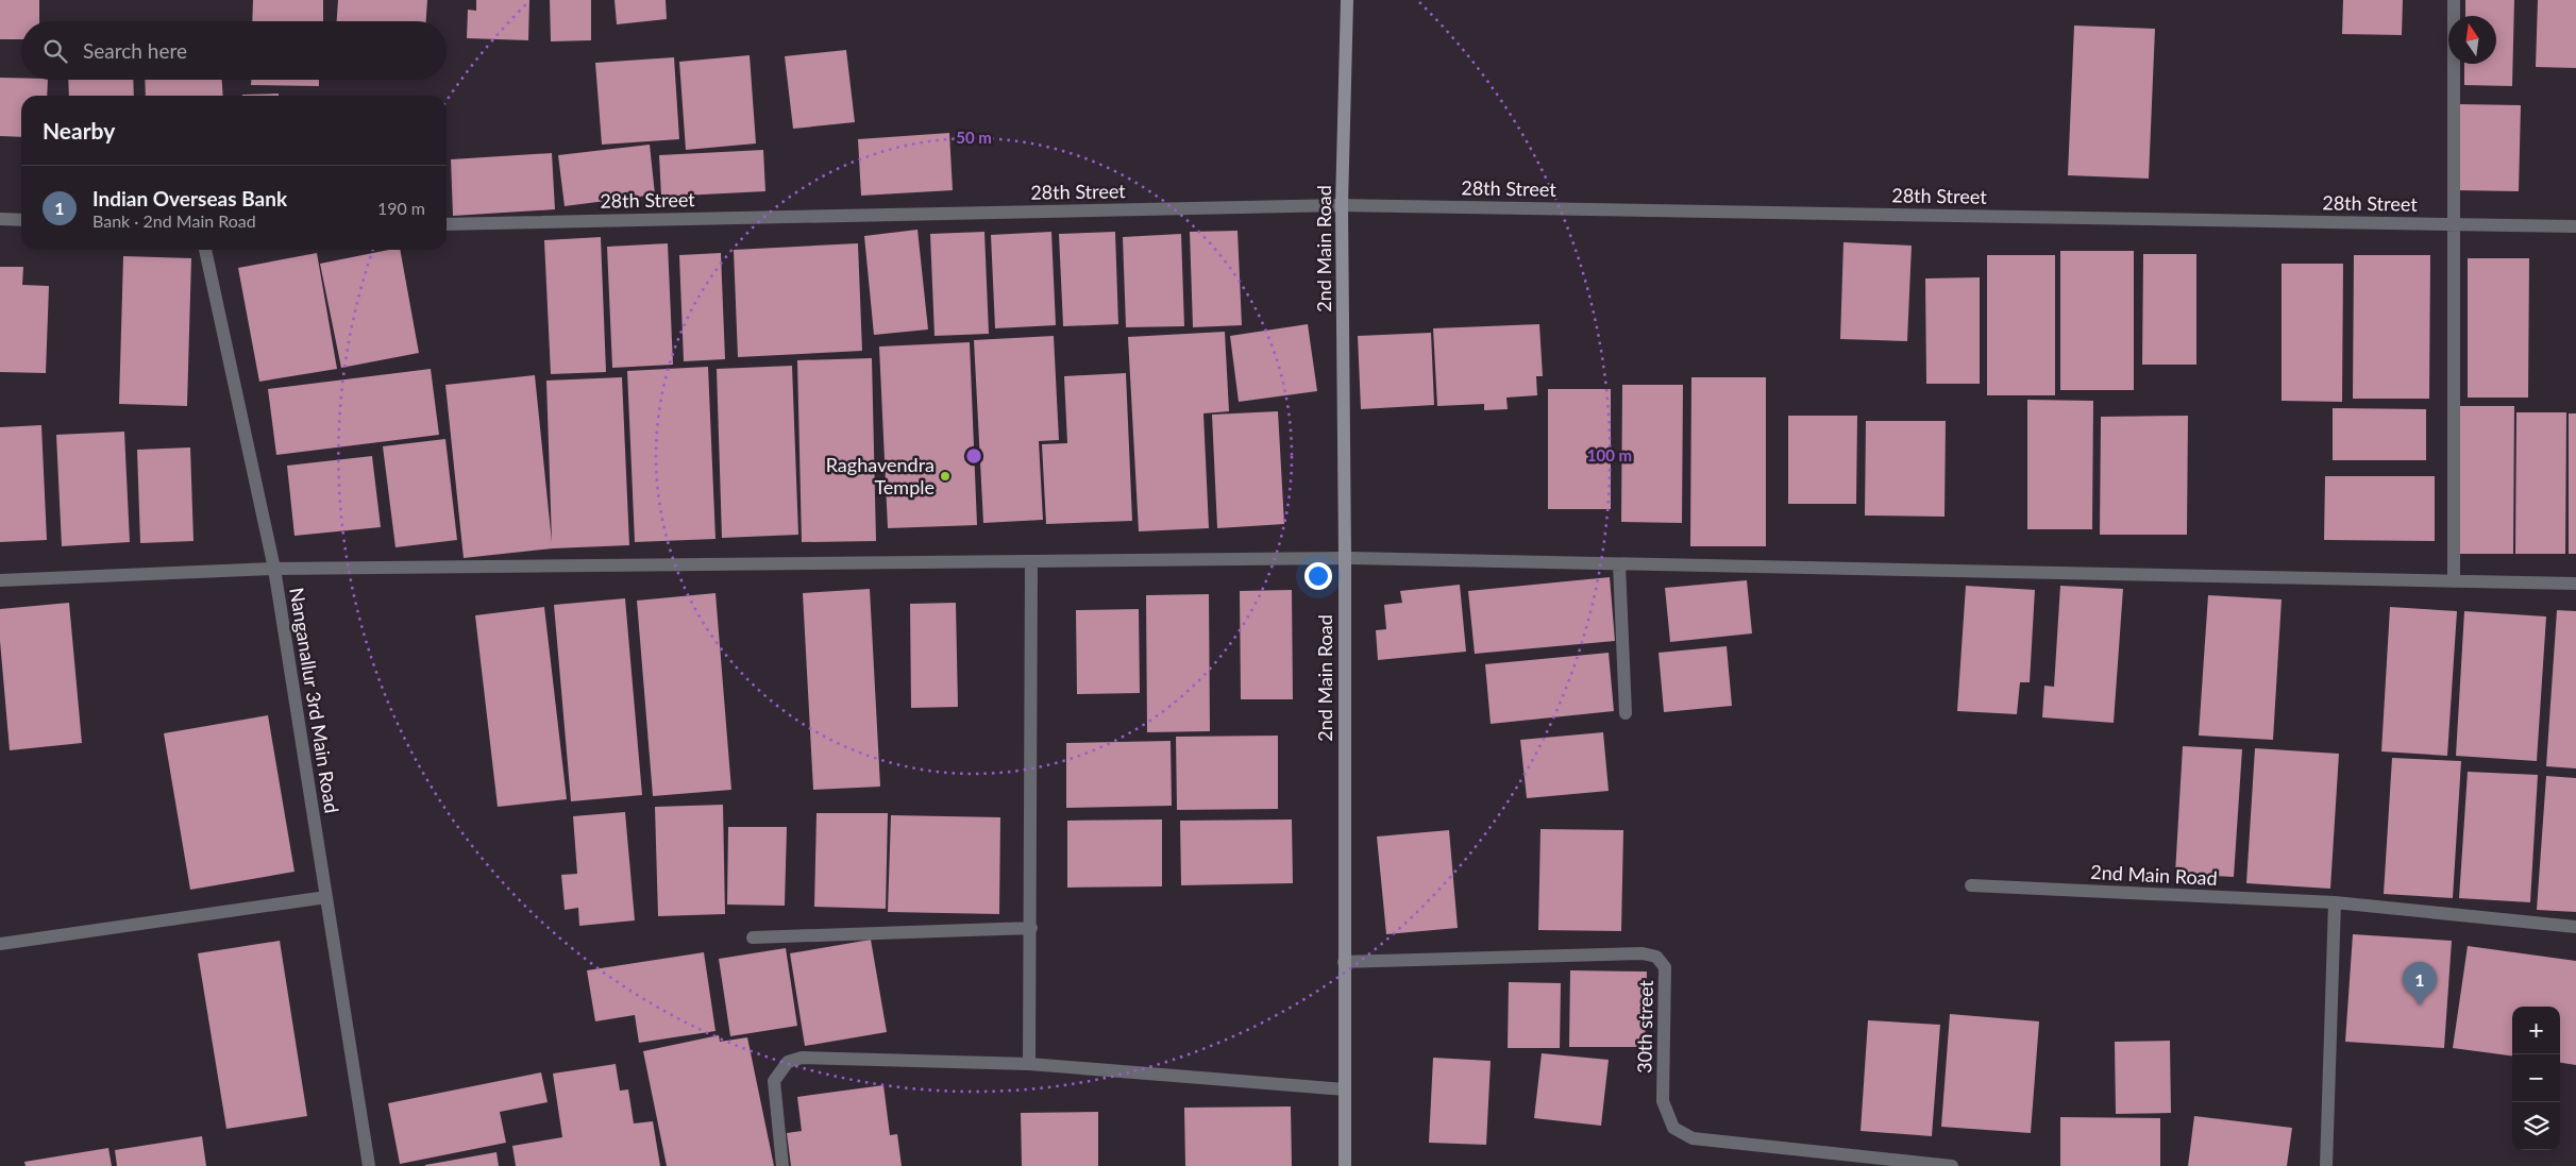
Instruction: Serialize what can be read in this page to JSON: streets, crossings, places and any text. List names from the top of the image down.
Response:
{
  "streets": {
    "street": [
      "28th Street",
      "2nd Main Road",
      "Nanganallur 3rd Main Road",
      "30th street"
    ]
  },
  "crossings": [
    ["28th Street", "2nd Main Road"],
    ["2nd Main Road", "30th street"]
  ],
  "places": ["Raghavendra Temple"],
  "north": "top",
  "page": {
    "search": "Search here",
    "heading": "Nearby",
    "list": [
      {
        "mark": "1",
        "name": "Indian Overseas Bank",
        "note": "Bank · 2nd Main Road",
        "value": "190 m"
      }
    ],
    "pins": "1",
    "map_buttons": ["+", "−"]
  },
  "rings": ["50 m", "100 m"]
}
